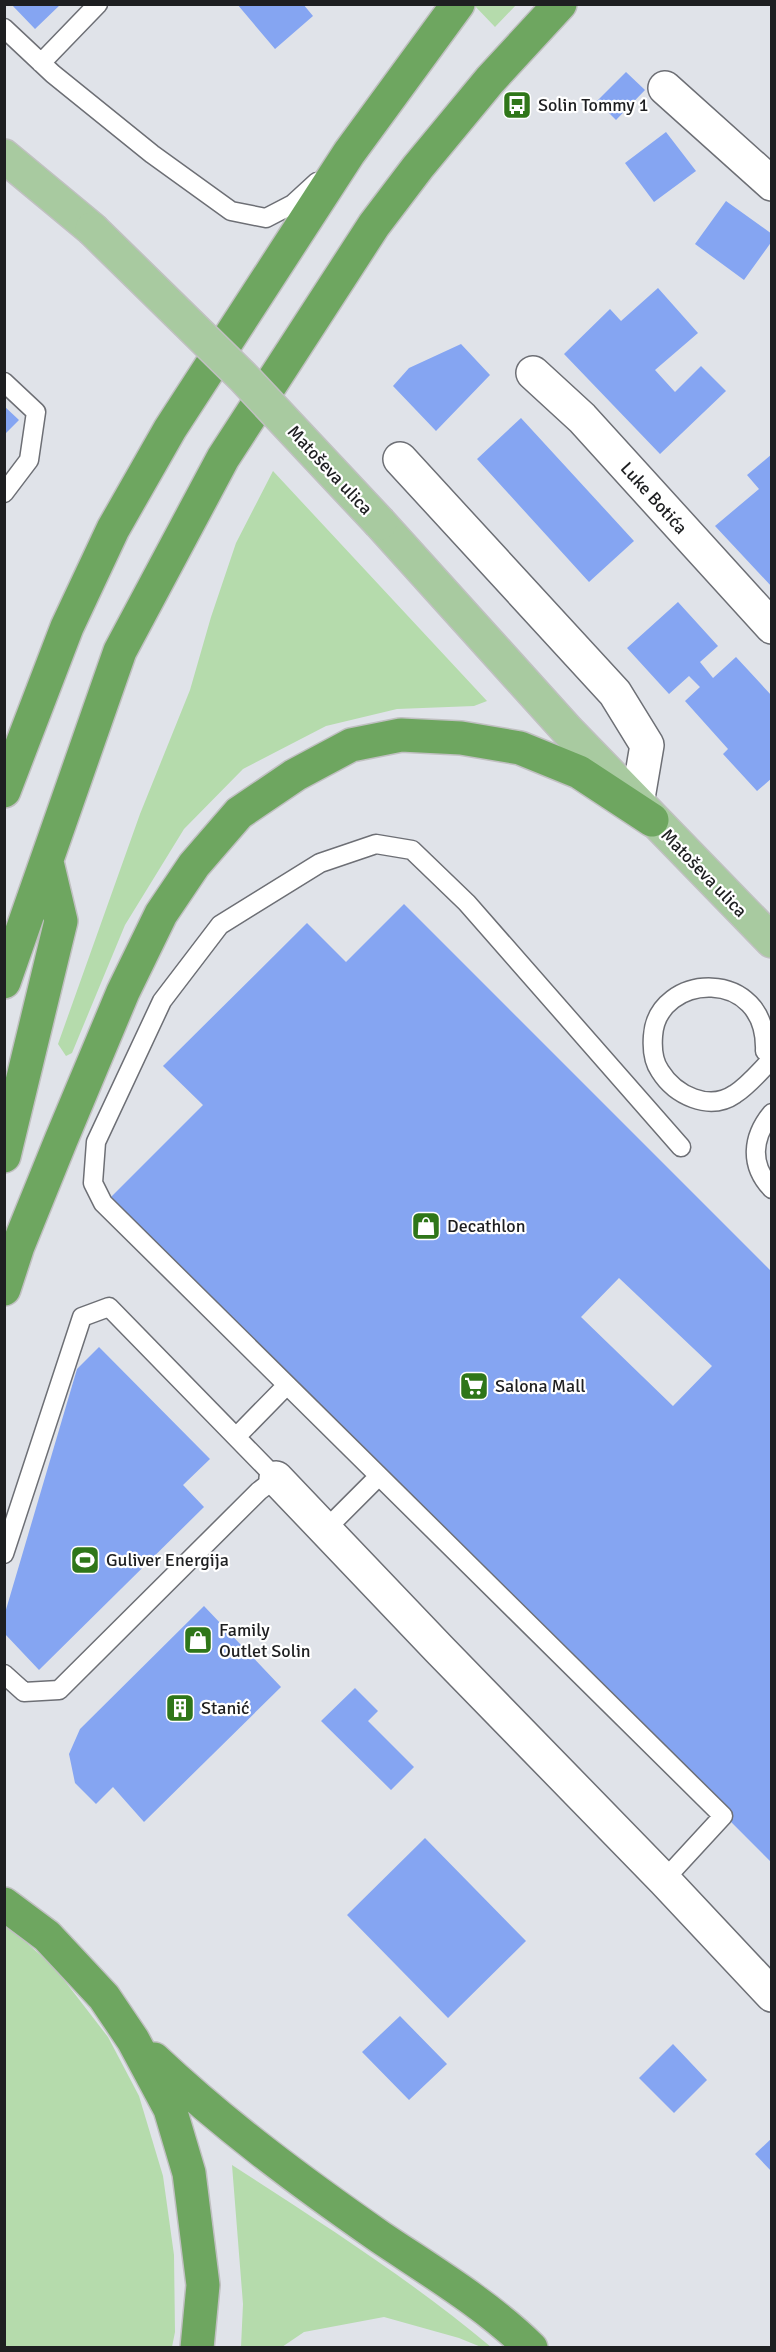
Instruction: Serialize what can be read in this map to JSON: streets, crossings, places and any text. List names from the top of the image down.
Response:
{
  "streets": {
    "main road": ["Matoševa ulica"],
    "street": ["Luke Botića"]
  },
  "places": {
    "bus stop": ["Solin Tommy 1"],
    "shop": ["Decathlon", "Family Outlet Solin"],
    "supermarket": ["Salona Mall"],
    "sports": ["Guliver Energija"],
    "building": ["Stanić"]
  }
}
